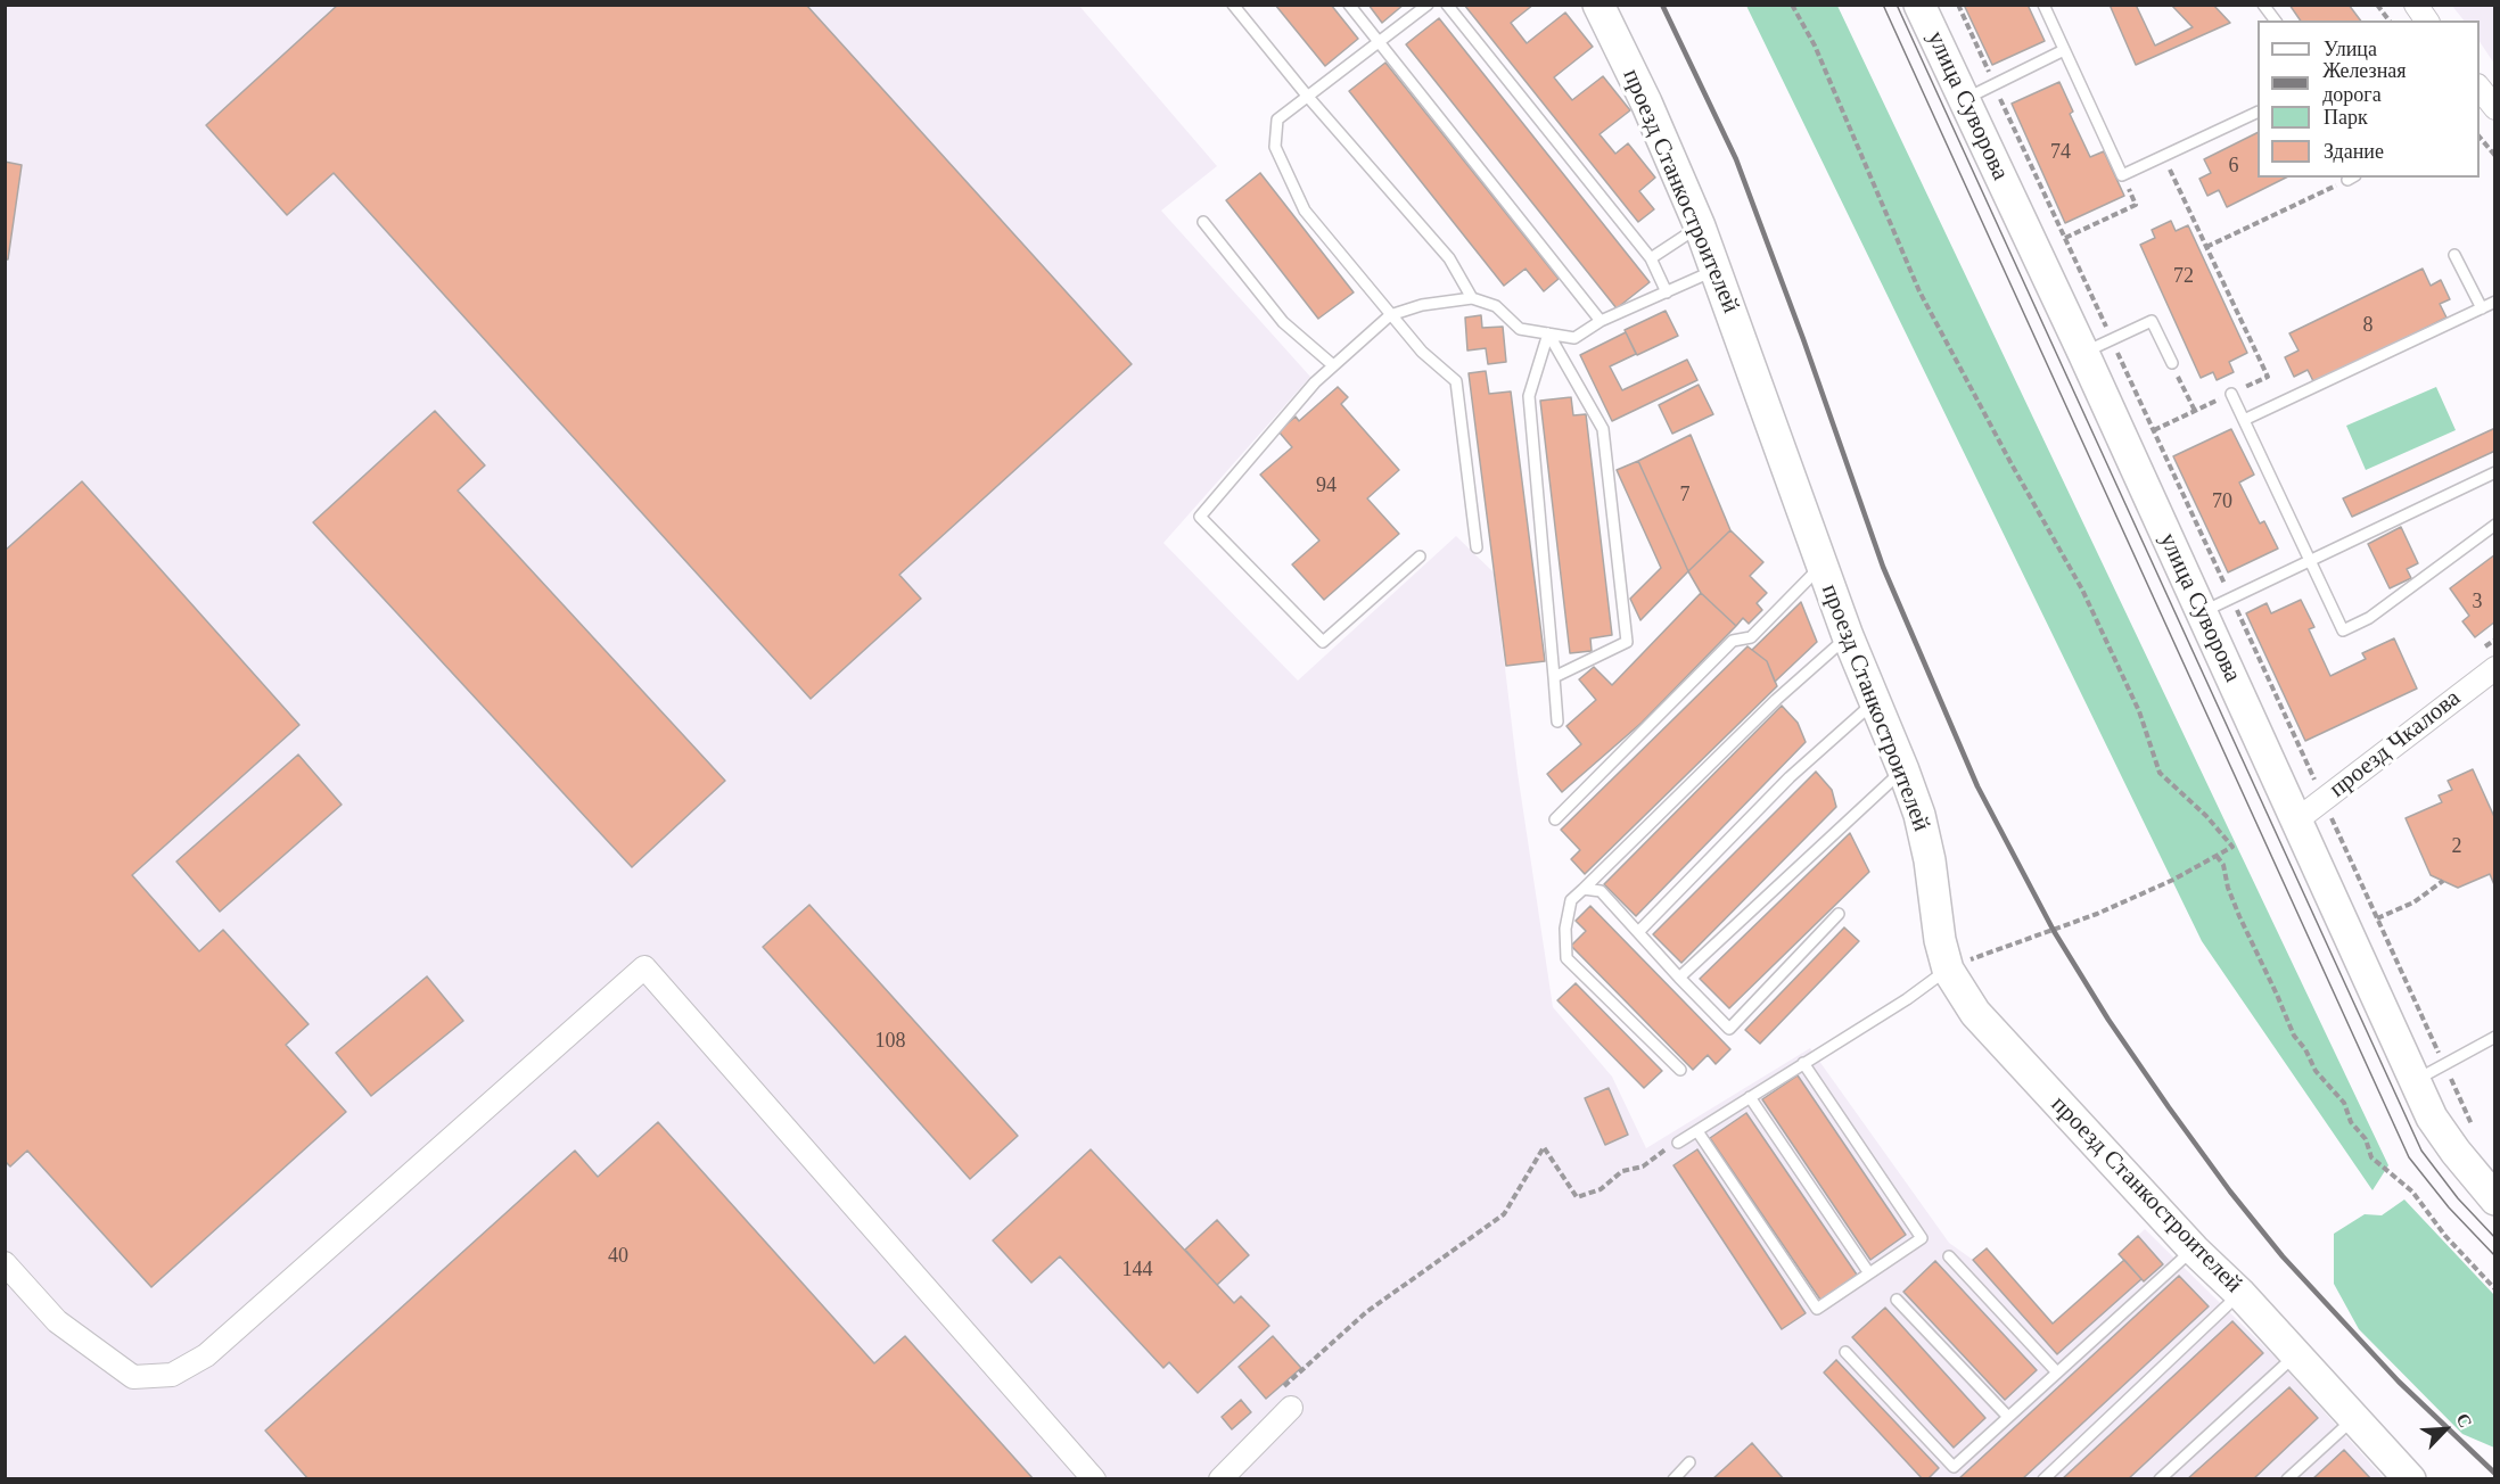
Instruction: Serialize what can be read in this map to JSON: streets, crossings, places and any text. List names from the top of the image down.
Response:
{
  "streets": {
    "main road": ["улица Суворова", "проезд Станкостроителей"],
    "street": ["проезд Чкалова"]
  },
  "crossings": [
    ["улица Суворова", "проезд Чкалова"]
  ],
  "house_numbers": [
    "74",
    "6",
    "72",
    "8",
    "94",
    "7",
    "70",
    "3",
    "2",
    "108",
    "40",
    "144"
  ],
  "legend": [
    "Улица",
    "Железная дорога",
    "Парк",
    "Здание"
  ],
  "north": "top right"
}
